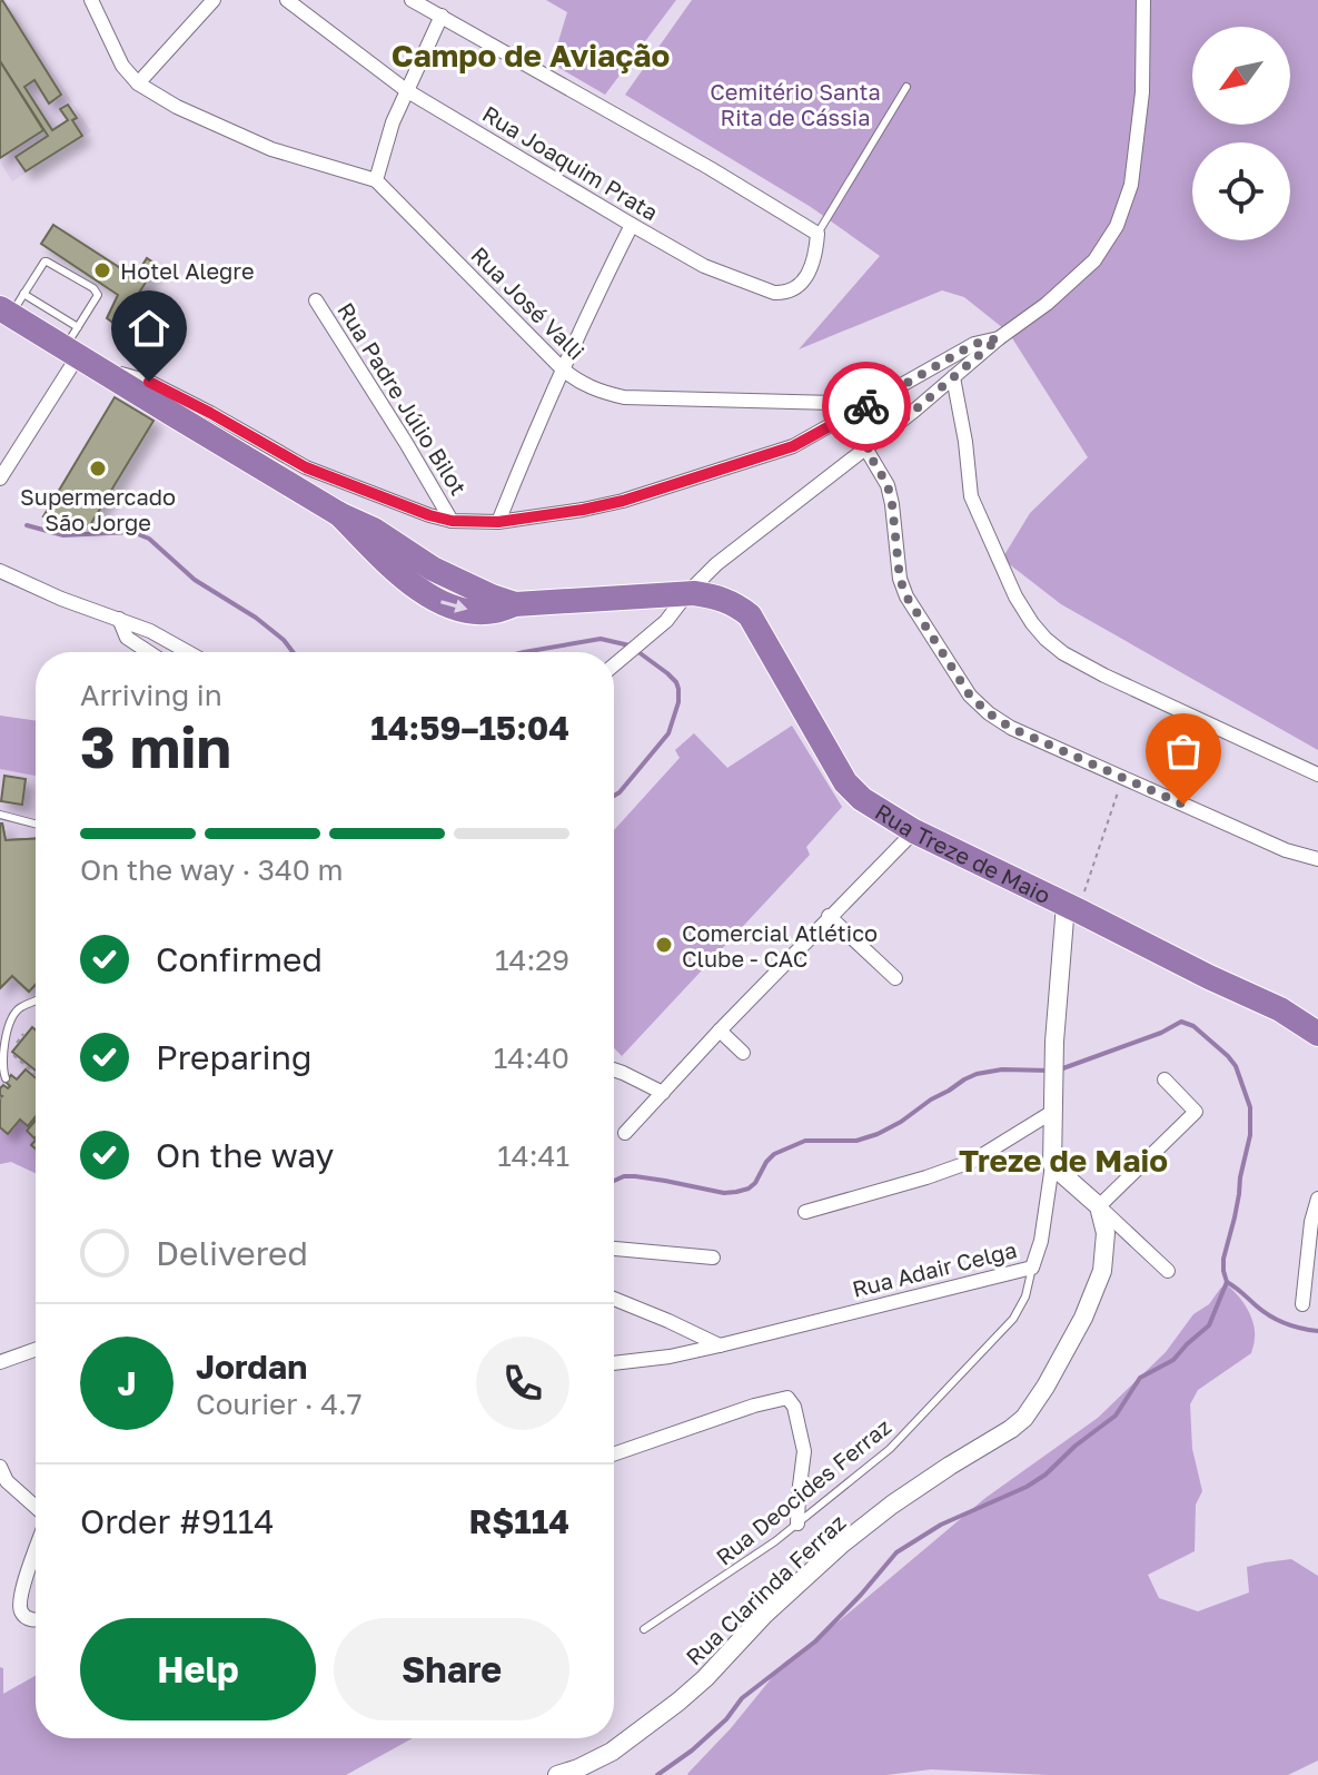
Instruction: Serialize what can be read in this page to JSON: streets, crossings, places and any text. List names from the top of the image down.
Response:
{
  "streets": {
    "highway": ["Rua Treze de Maio"],
    "street": [
      "Rua Joaquim Prata",
      "Rua José Valli",
      "Rua Padre Júlio Bilot",
      "Rua Adair Celga",
      "Rua Clarinda Ferraz"
    ],
    "lane": ["Rua Deocides Ferraz"]
  },
  "crossings": [
    ["Rua Treze de Maio", "Rua Adair Celga"],
    ["Rua Adair Celga", "Rua Deocides Ferraz"]
  ],
  "districts": ["Campo de Aviação", "Treze de Maio"],
  "parks": ["Cemitério Santa Rita de Cássia"],
  "places": ["Hotel Alegre", "Supermercado São Jorge", "Comercial Atlético Clube - CAC"],
  "north": "bottom left",
  "page": {
    "heading": ["3 min", "Arriving in", "14:59–15:04"],
    "panel": [
      "Jordan",
      "Courier · 4.7",
      "Order #9114",
      "R$114"
    ],
    "bar": "On the way · 340 m",
    "list": [
      ["Confirmed", "14:29"],
      ["Preparing", "14:40"],
      ["On the way", "14:41"],
      "Delivered"
    ],
    "round": "J",
    "buttons": ["Help", "Share"]
  }
}
